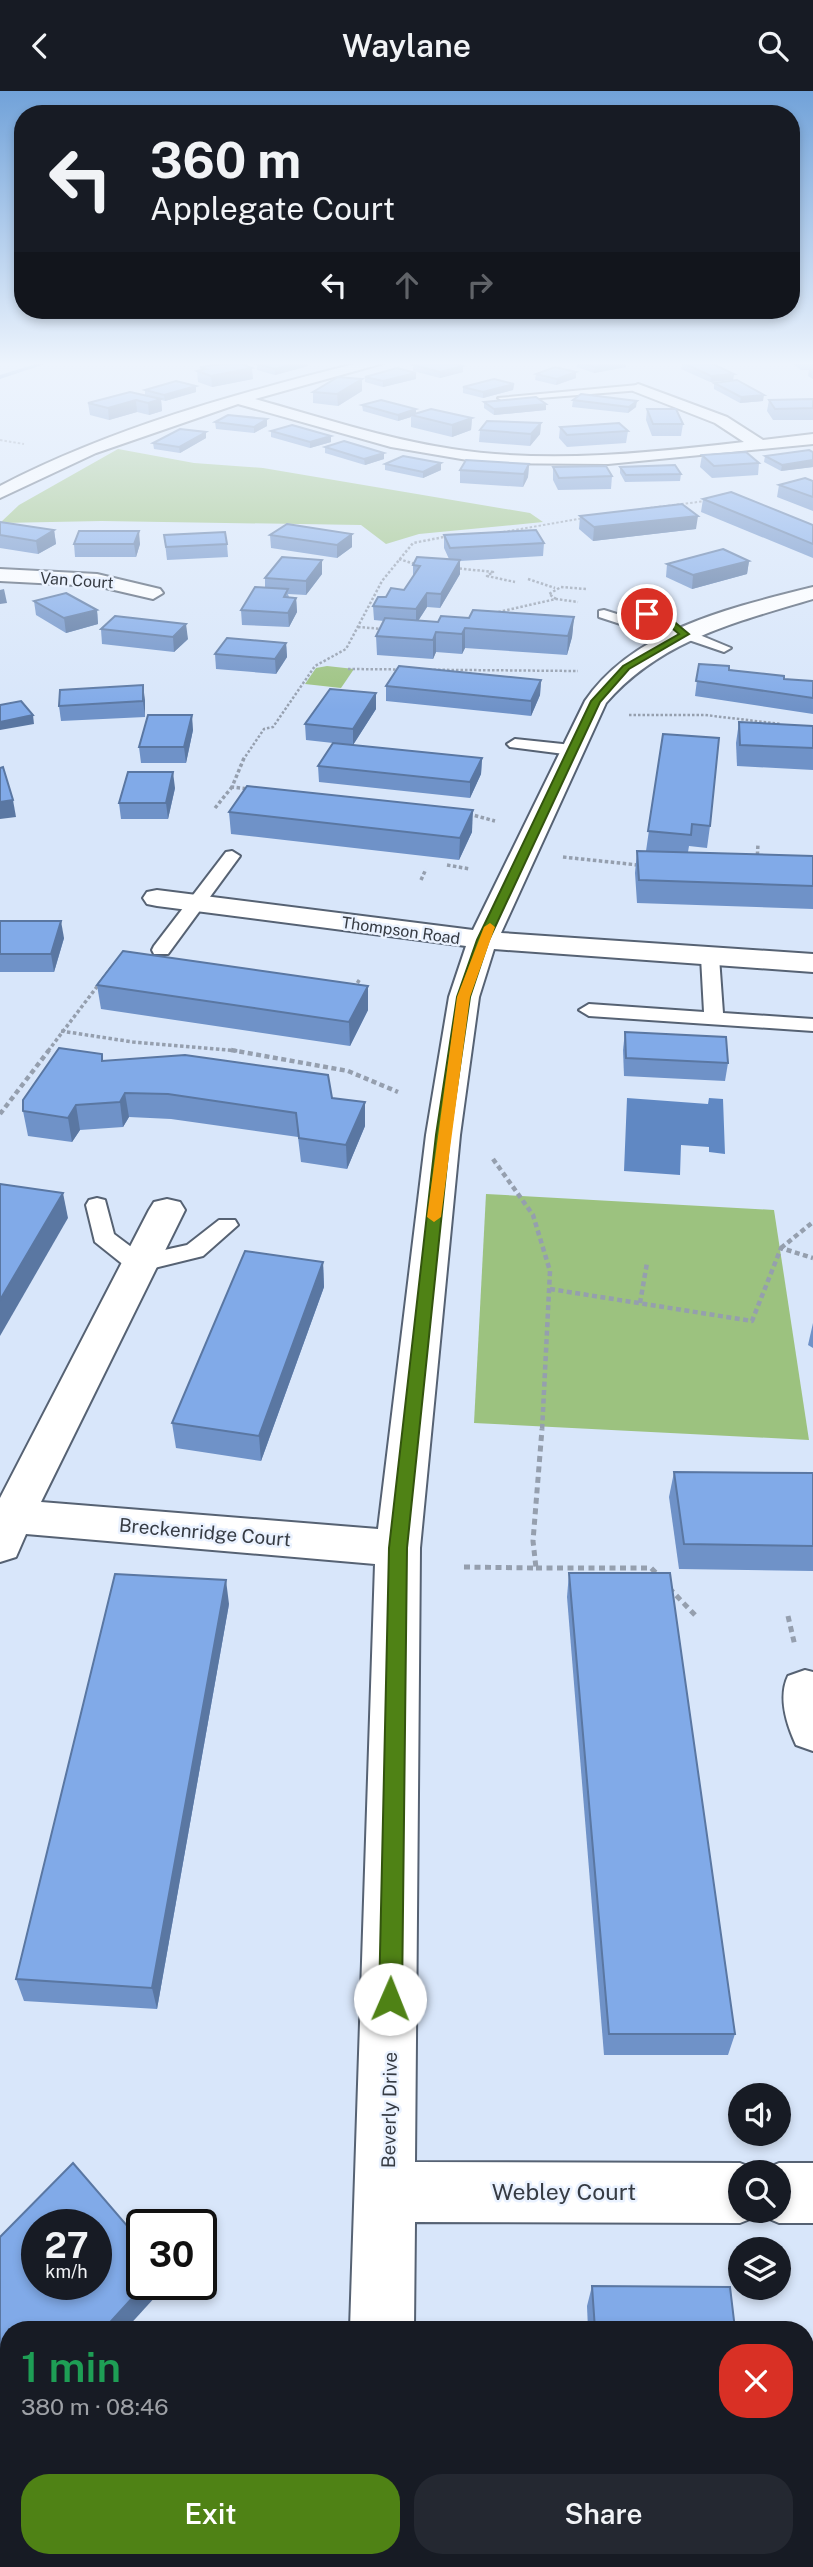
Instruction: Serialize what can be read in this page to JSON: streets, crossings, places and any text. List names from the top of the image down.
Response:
{
  "streets": {
    "street": [
      "Van Court",
      "Thompson Road",
      "Breckenridge Court",
      "Beverly Drive",
      "Webley Court"
    ]
  },
  "crossings": [
    ["Thompson Road", "Beverly Drive"],
    ["Breckenridge Court", "Beverly Drive"],
    ["Beverly Drive", "Webley Court"]
  ],
  "page": {
    "header": "Waylane",
    "turn": ["360 m", "Applegate Court"],
    "speed": "27 km/h",
    "limit": "30",
    "heading": ["1 min", "380 m · 08:46"],
    "buttons": ["Exit", "Share"]
  }
}
